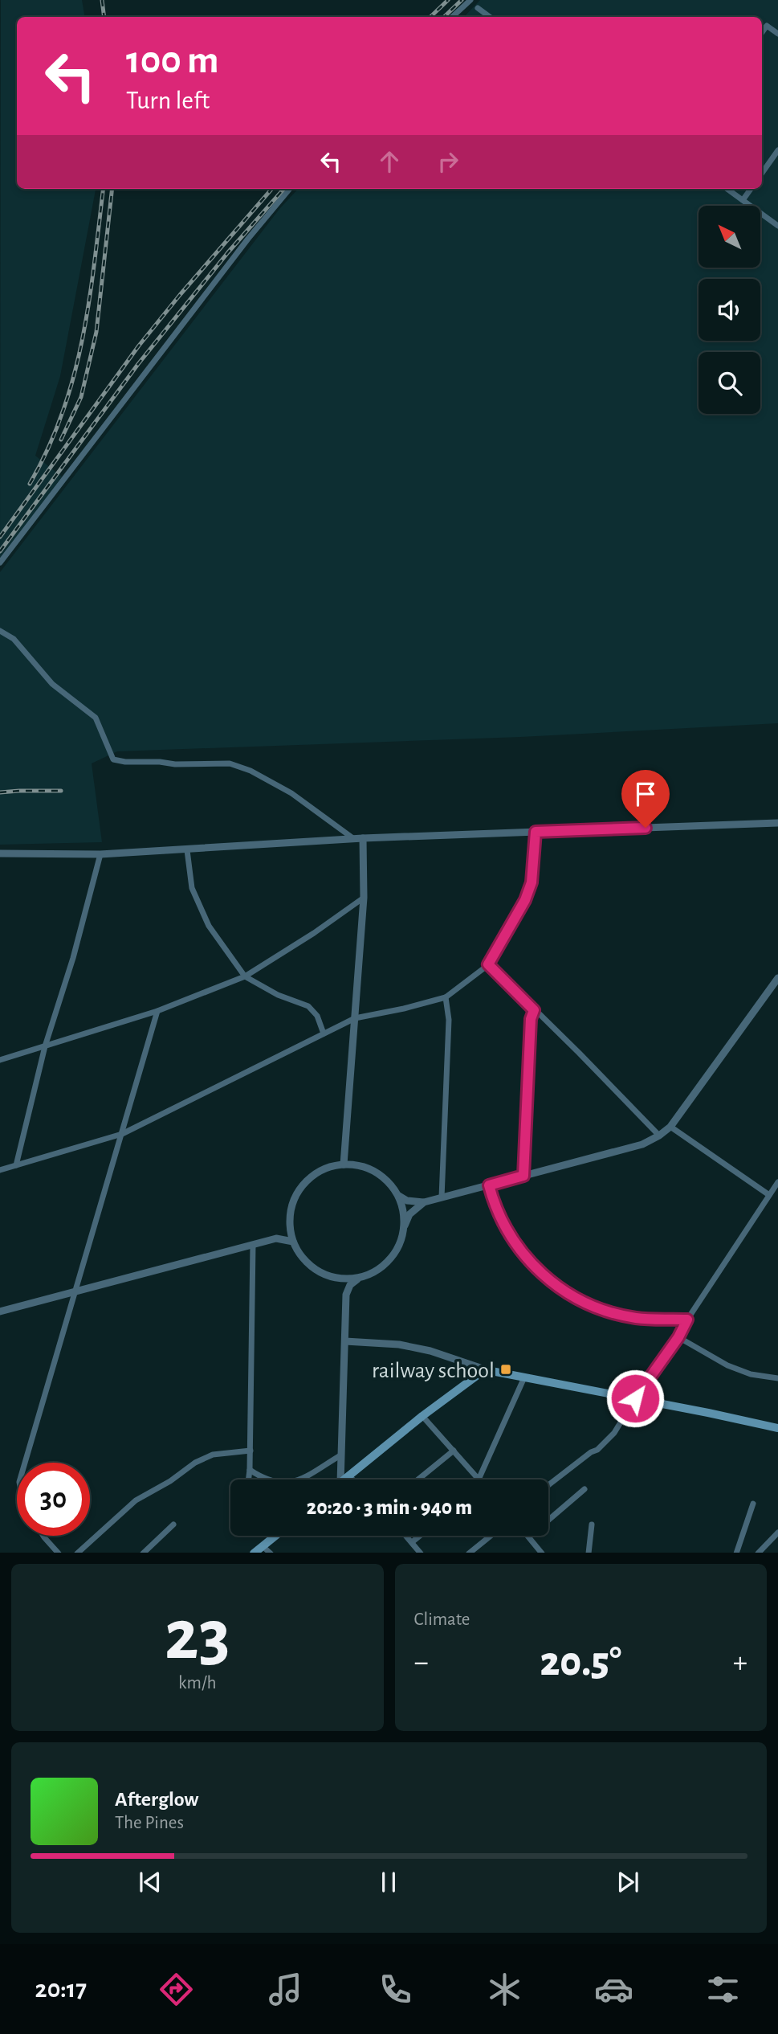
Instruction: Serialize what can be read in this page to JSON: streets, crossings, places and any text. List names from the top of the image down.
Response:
{
  "places": {
    "transit": ["railway school"]
  },
  "north": "top left",
  "page": {
    "turn": ["100 m", "Turn left"],
    "limit": "30",
    "trip": "20:20 · 3 min · 940 m",
    "tile": [
      ["23", "km/h"],
      "Climate"
    ],
    "heat": ["−", "20.5°", "+"],
    "song": ["Afterglow", "The Pines"],
    "tabs": "20:17"
  }
}
